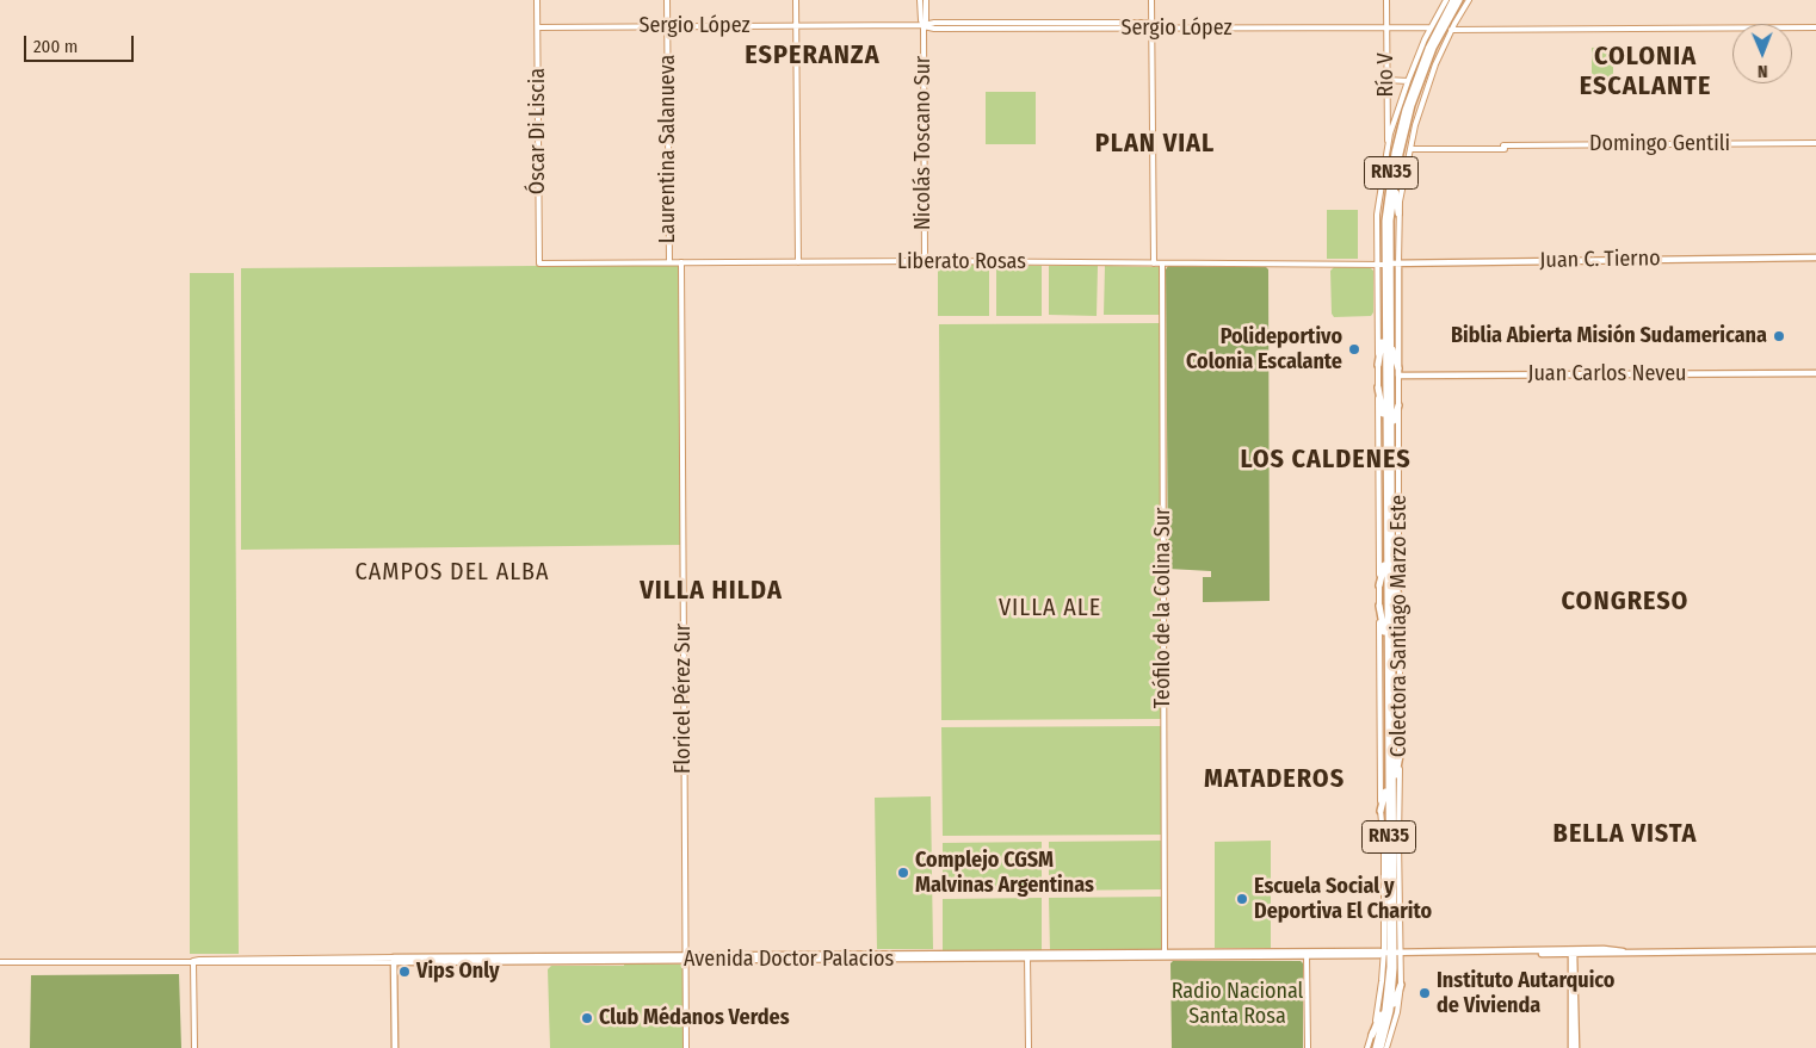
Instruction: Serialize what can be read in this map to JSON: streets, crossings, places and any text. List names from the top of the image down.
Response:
{
  "streets": {
    "highway": ["RN35"],
    "main road": [
      "Juan C. Tierno",
      "Juan Carlos Neveu",
      "Colectora Santiago Marzo Este",
      "Avenida Doctor Palacios"
    ],
    "street": [
      "Sergio López",
      "Río V",
      "Óscar Di Liscia",
      "Nicolás Toscano Sur",
      "Domingo Gentili",
      "Laurentina Salanueva",
      "Liberato Rosas",
      "Teófilo de la Colina Sur",
      "Floricel Pérez Sur"
    ]
  },
  "crossings": [
    ["Sergio López", "Río V"],
    ["Sergio López", "Óscar Di Liscia"],
    ["Sergio López", "Nicolás Toscano Sur"],
    ["Sergio López", "Laurentina Salanueva"],
    ["Sergio López", "Colectora Santiago Marzo Este"],
    ["Río V", "Colectora Santiago Marzo Este"],
    ["Óscar Di Liscia", "Liberato Rosas"],
    ["Nicolás Toscano Sur", "Liberato Rosas"],
    ["Domingo Gentili", "Colectora Santiago Marzo Este"],
    ["Laurentina Salanueva", "Liberato Rosas"],
    ["RN35", "Juan C. Tierno"],
    ["RN35", "Liberato Rosas"],
    ["RN35", "Colectora Santiago Marzo Este"],
    ["RN35", "Avenida Doctor Palacios"],
    ["Juan C. Tierno", "Liberato Rosas"],
    ["Juan C. Tierno", "Colectora Santiago Marzo Este"],
    ["Liberato Rosas", "Teófilo de la Colina Sur"],
    ["Liberato Rosas", "Colectora Santiago Marzo Este"],
    ["Liberato Rosas", "Floricel Pérez Sur"],
    ["Juan Carlos Neveu", "Colectora Santiago Marzo Este"],
    ["Teófilo de la Colina Sur", "Avenida Doctor Palacios"],
    ["Colectora Santiago Marzo Este", "Avenida Doctor Palacios"],
    ["Floricel Pérez Sur", "Avenida Doctor Palacios"]
  ],
  "districts": [
    "ESPERANZA",
    "COLONIA ESCALANTE",
    "PLAN VIAL",
    "LOS CALDENES",
    "CAMPOS DEL ALBA",
    "VILLA HILDA",
    "CONGRESO",
    "VILLA ALE",
    "MATADEROS",
    "BELLA VISTA"
  ],
  "parks": ["Radio Nacional Santa Rosa"],
  "places": [
    "Biblia Abierta Misión Sudamericana",
    "Polideportivo Colonia Escalante",
    "Complejo CGSM Malvinas Argentinas",
    "Escuela Social y Deportiva El Charito",
    "Vips Only",
    "Instituto Autarquico de Vivienda",
    "Club Médanos Verdes"
  ],
  "scale_bar": "200 m",
  "north": "bottom"
}
